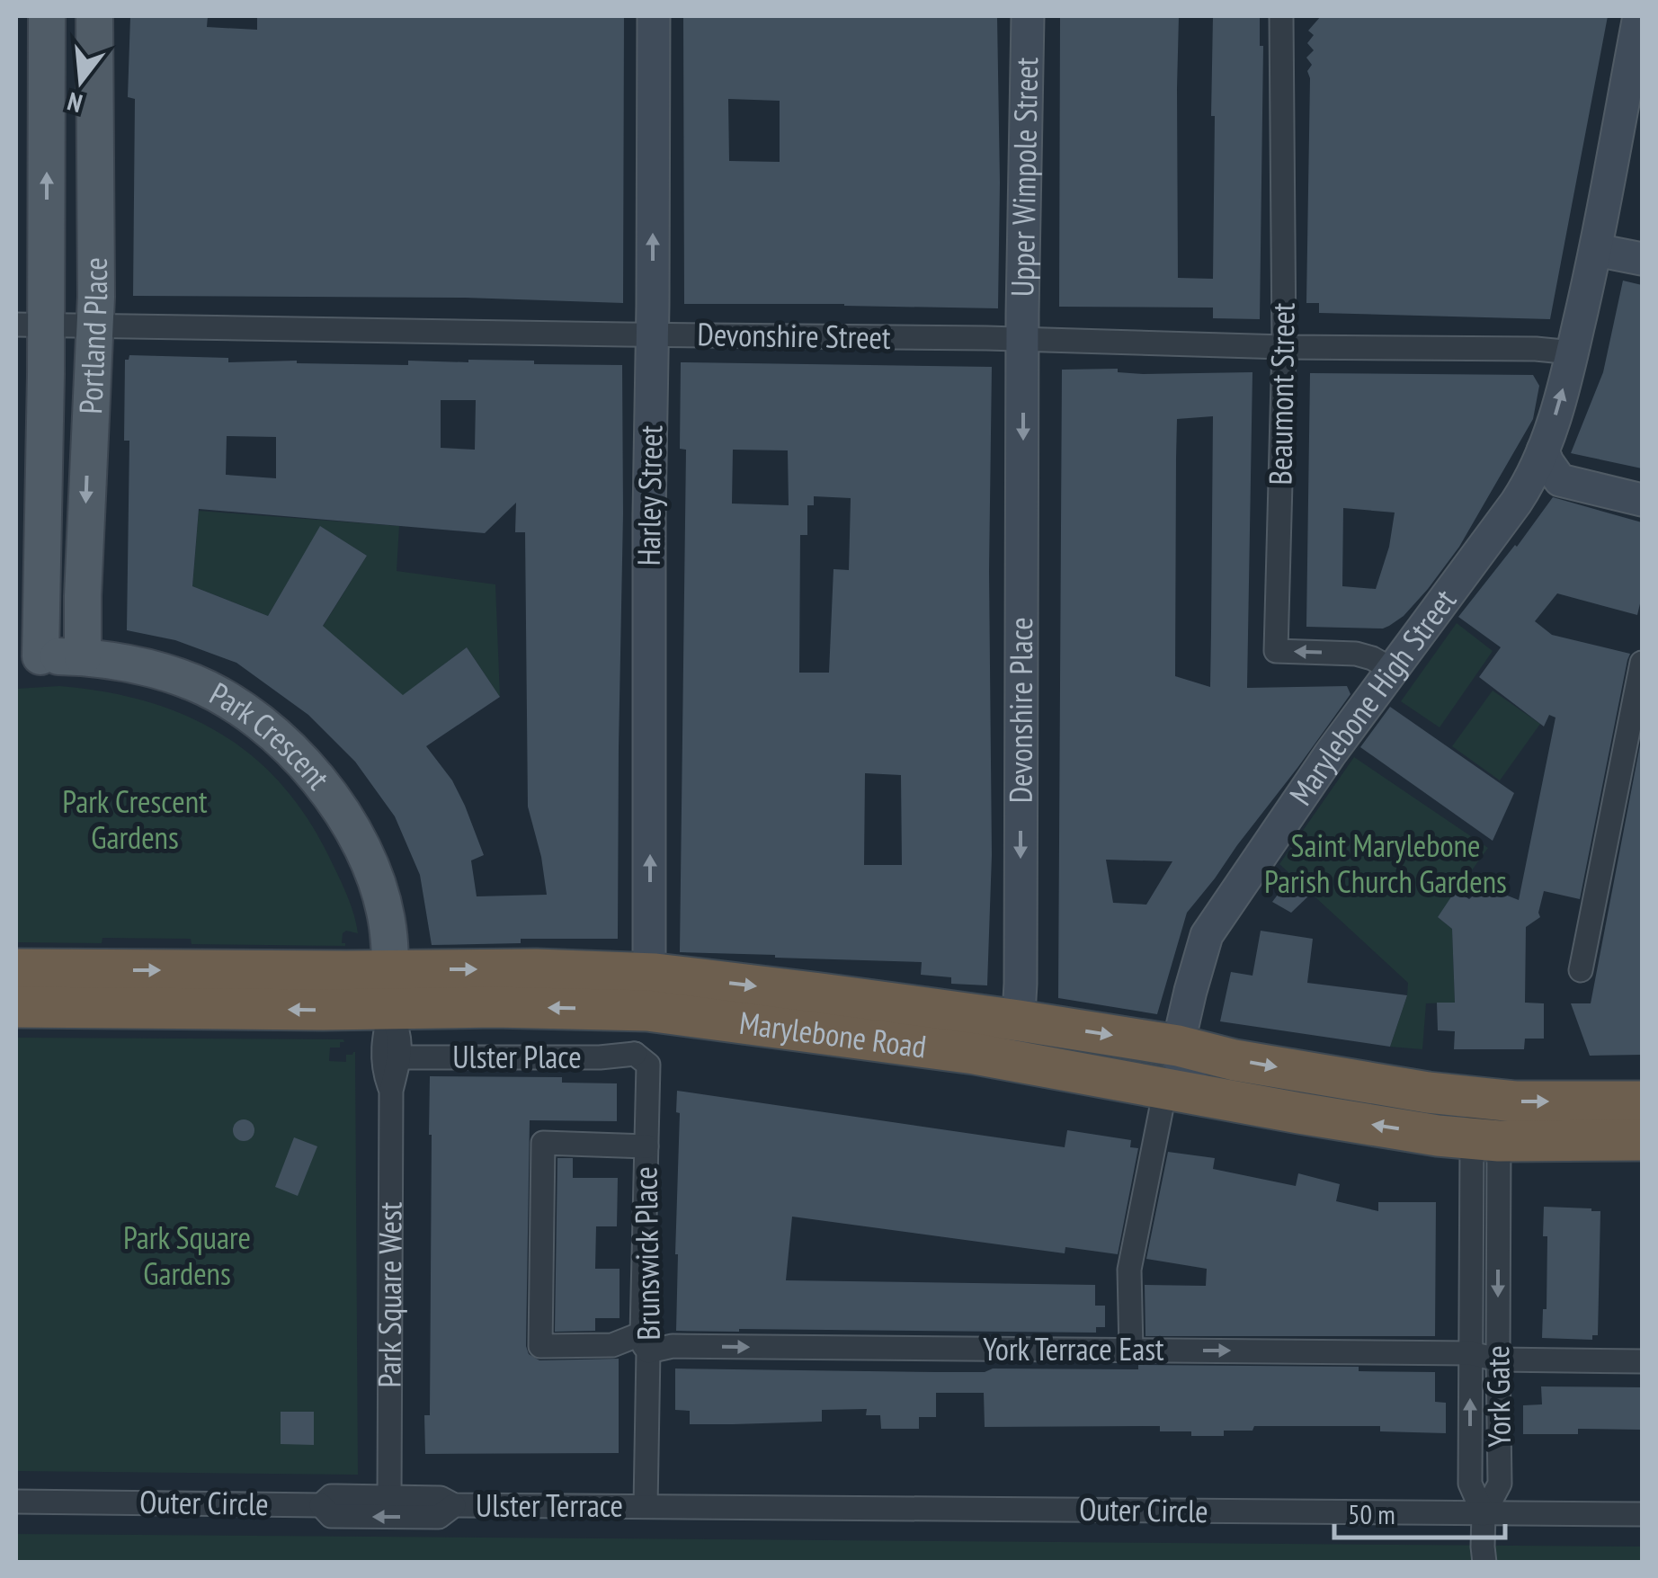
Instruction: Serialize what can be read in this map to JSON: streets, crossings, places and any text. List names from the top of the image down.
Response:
{
  "streets": {
    "highway": ["Marylebone Road"],
    "main road": ["Portland Place", "Park Crescent"],
    "street": [
      "Upper Wimpole Street",
      "Devonshire Street",
      "Beaumont Street",
      "Harley Street",
      "Marylebone High Street",
      "Devonshire Place",
      "Ulster Place",
      "Brunswick Place",
      "Park Square West",
      "York Terrace East",
      "York Gate",
      "Outer Circle",
      "Ulster Terrace"
    ]
  },
  "crossings": [
    ["Upper Wimpole Street", "Devonshire Street"],
    ["Upper Wimpole Street", "Devonshire Place"],
    ["Portland Place", "Devonshire Street"],
    ["Portland Place", "Park Crescent"],
    ["Devonshire Street", "Beaumont Street"],
    ["Devonshire Street", "Harley Street"],
    ["Devonshire Street", "Marylebone High Street"],
    ["Devonshire Street", "Devonshire Place"],
    ["Beaumont Street", "Marylebone High Street"],
    ["Harley Street", "Marylebone Road"],
    ["Marylebone High Street", "Marylebone Road"],
    ["Devonshire Place", "Marylebone Road"],
    ["Park Crescent", "Marylebone Road"],
    ["Park Crescent", "Park Square West"],
    ["Marylebone Road", "Brunswick Place"],
    ["Marylebone Road", "Park Square West"],
    ["Marylebone Road", "York Gate"],
    ["Ulster Place", "Brunswick Place"],
    ["Ulster Place", "Park Square West"],
    ["Brunswick Place", "York Terrace East"],
    ["Brunswick Place", "Outer Circle"],
    ["Brunswick Place", "Ulster Terrace"],
    ["Park Square West", "Outer Circle"],
    ["Park Square West", "Ulster Terrace"],
    ["York Terrace East", "York Gate"],
    ["York Gate", "Outer Circle"],
    ["Outer Circle", "Ulster Terrace"]
  ],
  "one_way": [
    "Beaumont Street",
    "Harley Street",
    "Devonshire Place",
    "York Terrace East"
  ],
  "parks": ["Park Crescent Gardens", "Saint Marylebone Parish Church Gardens", "Park Square Gardens"],
  "scale_bar": "50 m",
  "north": "bottom"
}
